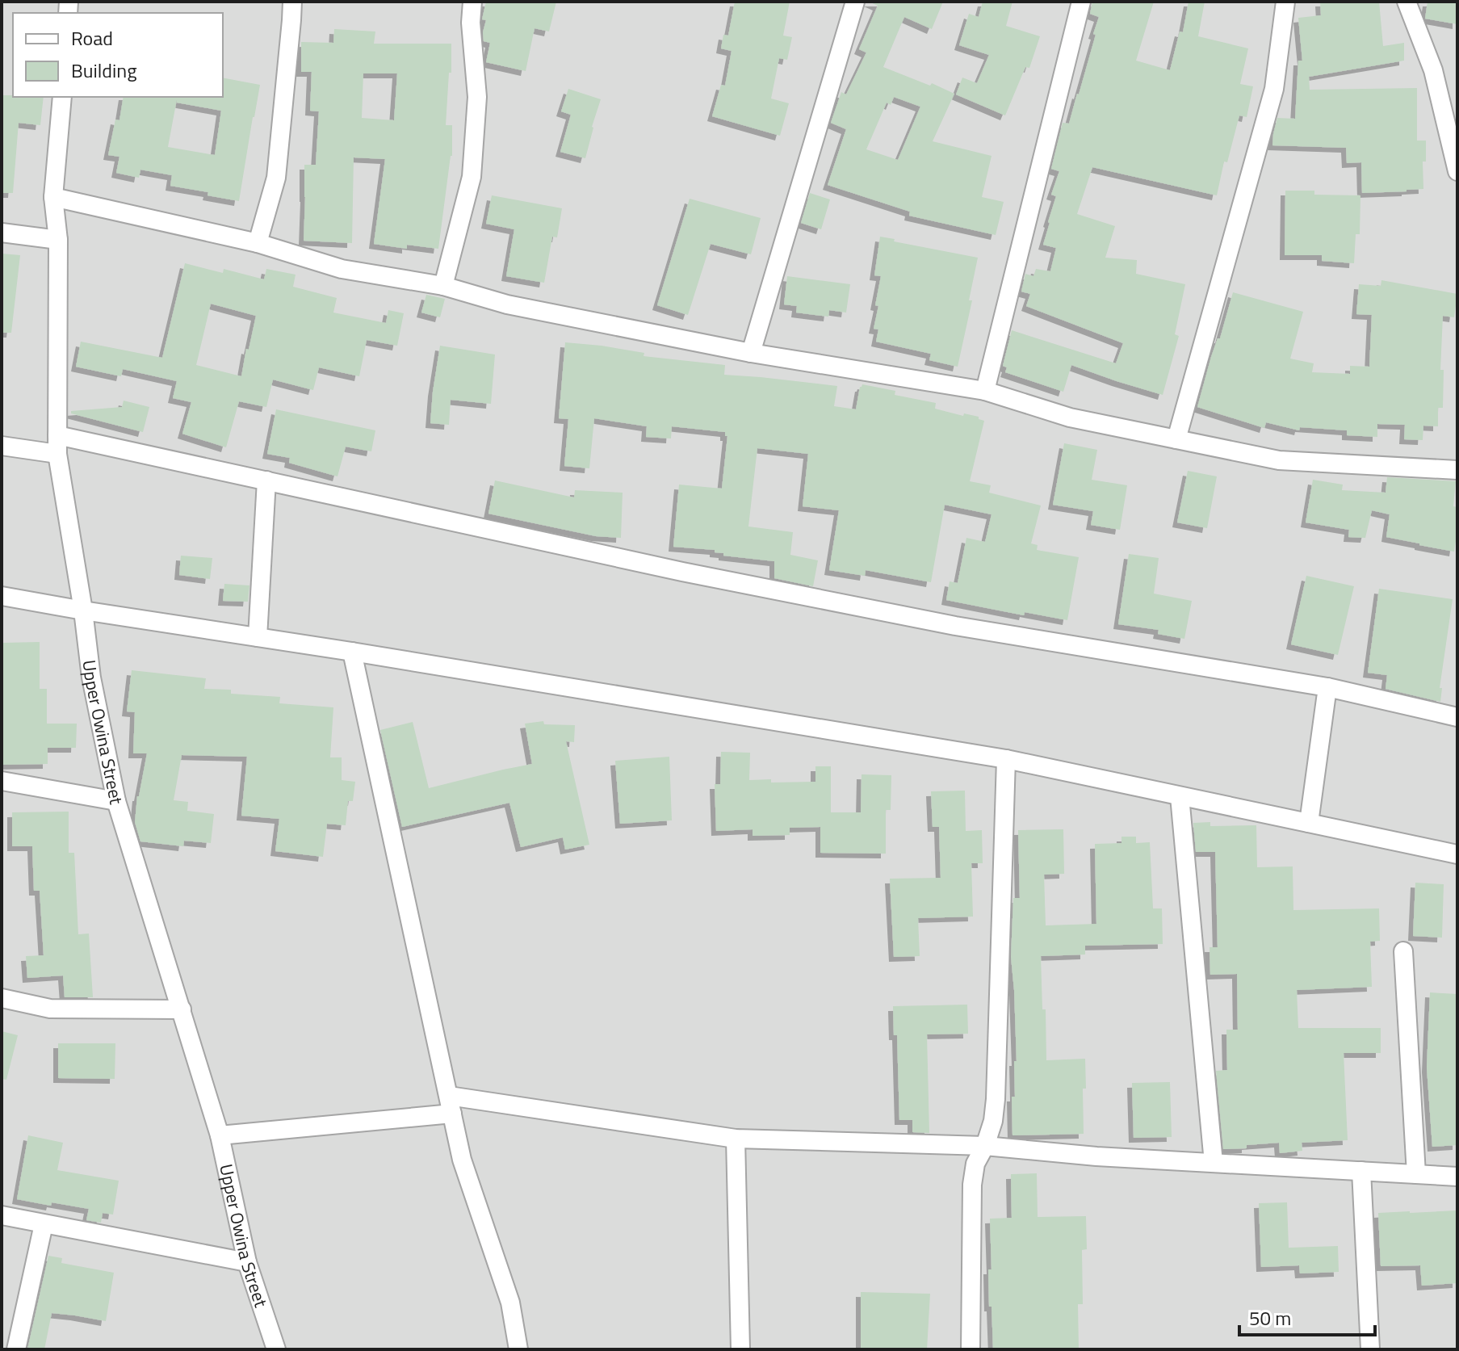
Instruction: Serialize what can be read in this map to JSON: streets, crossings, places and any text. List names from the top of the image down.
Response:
{
  "streets": {
    "street": ["Upper Owina Street"]
  },
  "legend": ["Road", "Building"],
  "scale_bar": "50 m"
}
